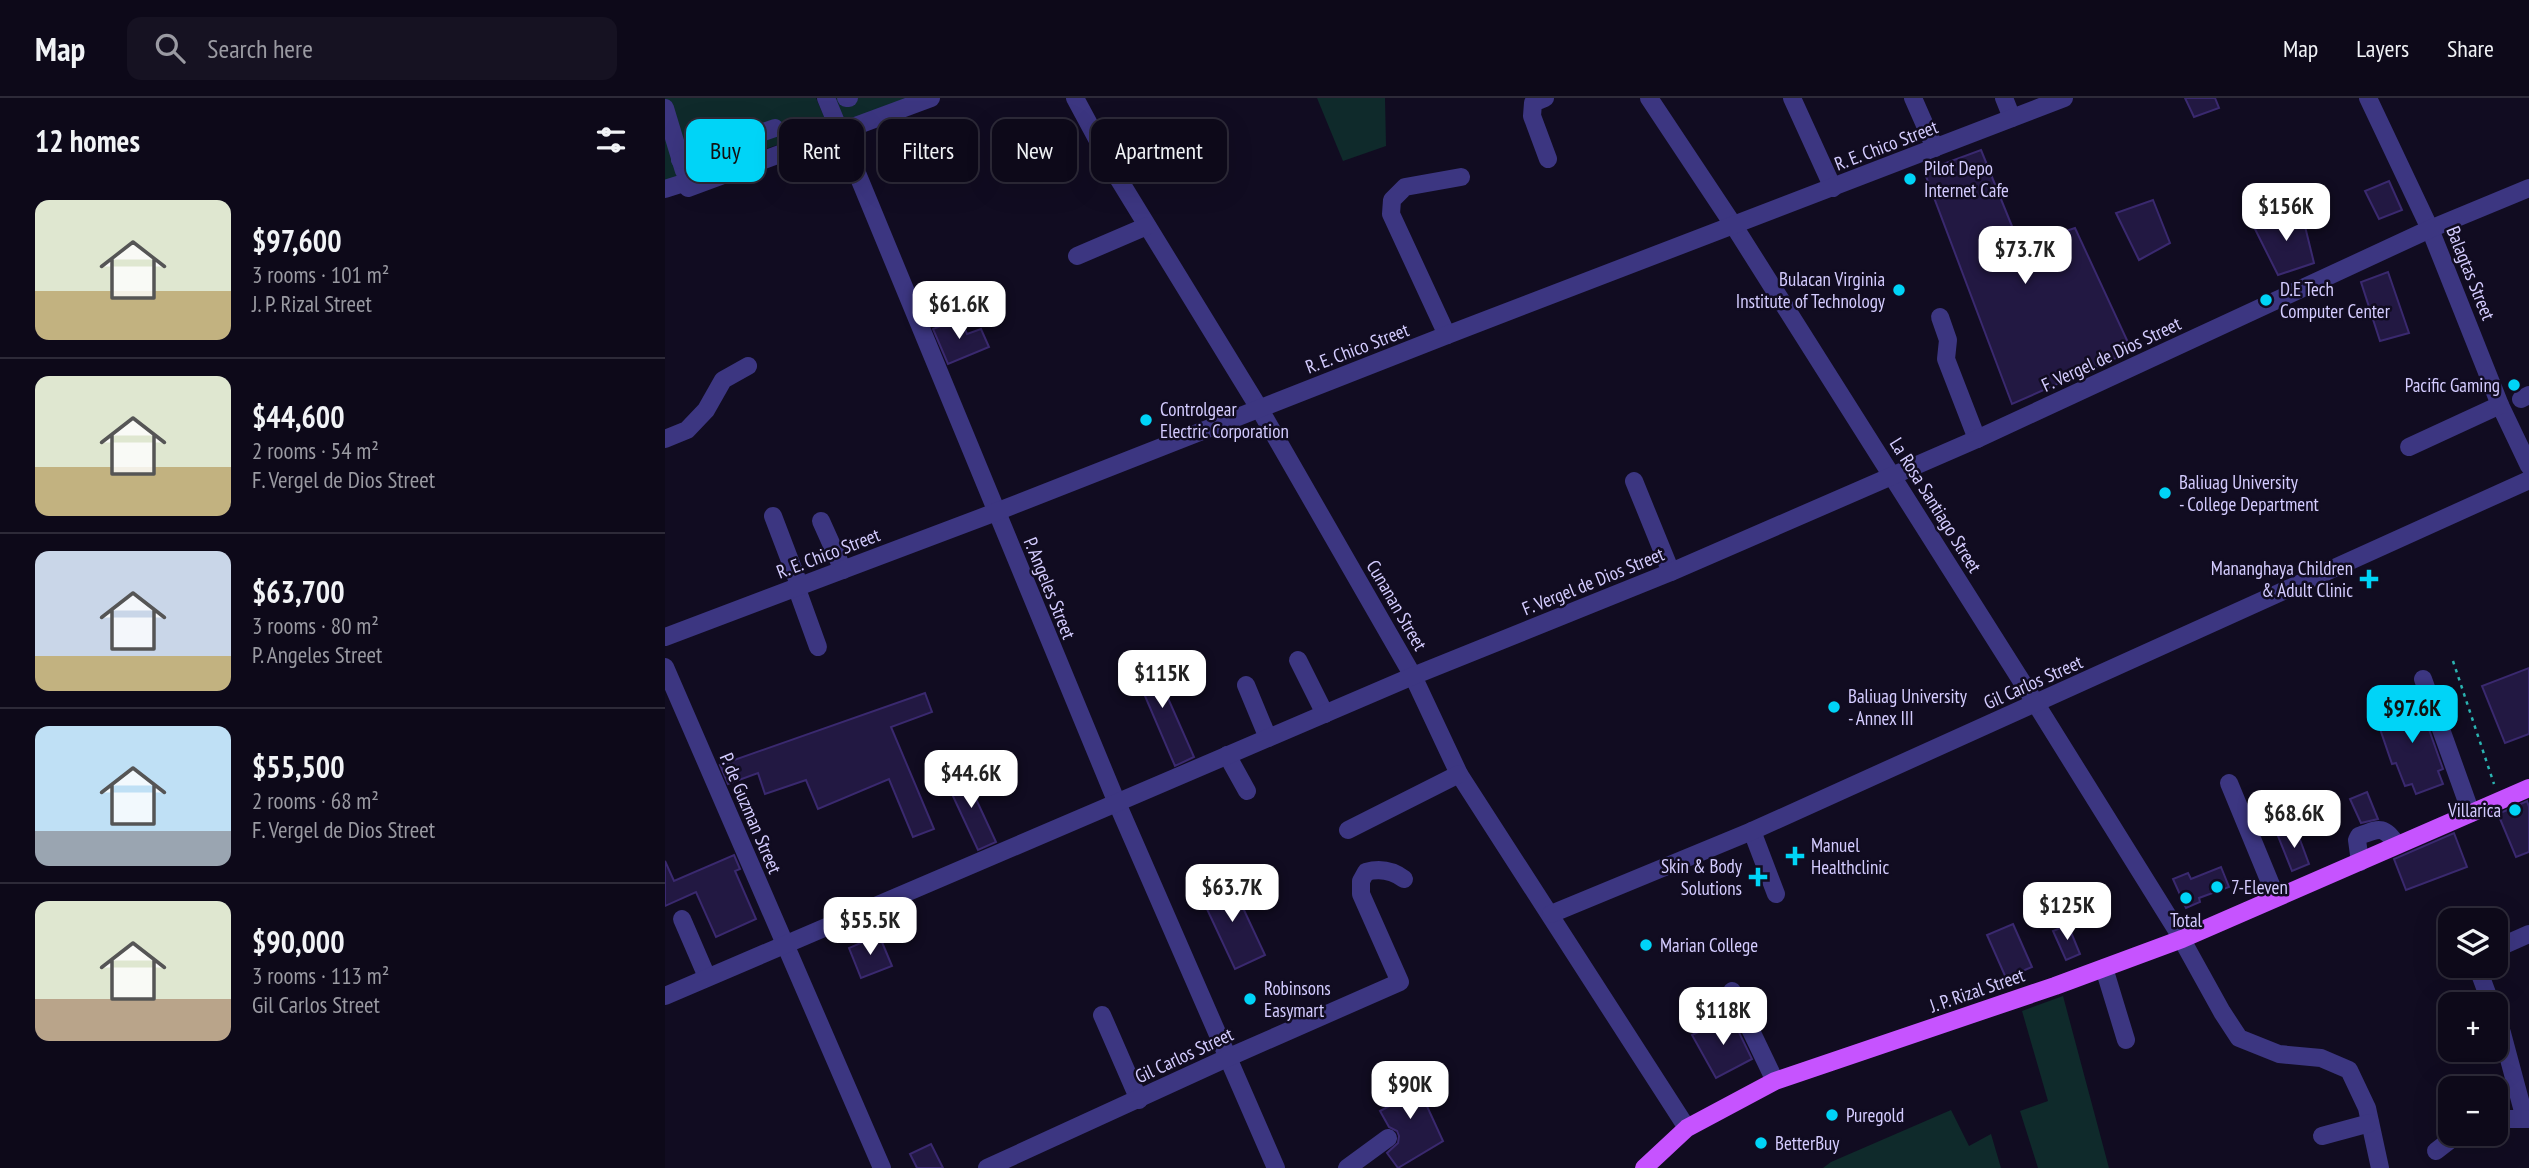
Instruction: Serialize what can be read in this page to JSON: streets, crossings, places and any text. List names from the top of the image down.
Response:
{
  "streets": {
    "main road": ["J. P. Rizal Street"],
    "street": [
      "R. E. Chico Street",
      "Balagtas Street",
      "F. Vergel de Dios Street",
      "La Rosa Santiago Street",
      "P. Angeles Street",
      "Cunanan Street",
      "Gil Carlos Street",
      "P. de Guzman Street"
    ]
  },
  "crossings": [
    ["R. E. Chico Street", "La Rosa Santiago Street"],
    ["R. E. Chico Street", "P. Angeles Street"],
    ["R. E. Chico Street", "Cunanan Street"],
    ["Balagtas Street", "F. Vergel de Dios Street"],
    ["F. Vergel de Dios Street", "La Rosa Santiago Street"],
    ["F. Vergel de Dios Street", "P. Angeles Street"],
    ["F. Vergel de Dios Street", "Cunanan Street"],
    ["F. Vergel de Dios Street", "P. de Guzman Street"],
    ["La Rosa Santiago Street", "Gil Carlos Street"],
    ["La Rosa Santiago Street", "J. P. Rizal Street"],
    ["P. Angeles Street", "Gil Carlos Street"],
    ["Cunanan Street", "Gil Carlos Street"],
    ["Cunanan Street", "J. P. Rizal Street"]
  ],
  "places": {
    "other": [
      "Pilot Depo Internet Cafe",
      "Bulacan Virginia Institute of Technology",
      "D.E Tech Computer Center",
      "Pacific Gaming",
      "Controlgear Electric Corporation",
      "Baliuag University - College Department",
      "Baliuag University - Annex III",
      "Villarica",
      "7-Eleven",
      "Total",
      "Marian College",
      "Robinsons Easymart",
      "Puregold",
      "BetterBuy"
    ],
    "health": ["Mananghaya Children & Adult Clinic", "Manuel Healthclinic", "Skin & Body Solutions"]
  },
  "page": {
    "header": "Map",
    "search": "Search here",
    "nav": ["Map", "Layers", "Share"],
    "heading": "12 homes",
    "chip": [
      "Buy",
      "Rent",
      "Filters",
      "New",
      "Apartment"
    ],
    "list": [
      {
        "name": "$97,600",
        "note": "3 rooms · 101 m² · J. P. Rizal Street"
      },
      {
        "name": "$44,600",
        "note": "2 rooms · 54 m² · F. Vergel de Dios Street"
      },
      {
        "name": "$63,700",
        "note": "3 rooms · 80 m² · P. Angeles Street"
      },
      {
        "name": "$55,500",
        "note": "2 rooms · 68 m² · F. Vergel de Dios Street"
      },
      {
        "name": "$90,000",
        "note": "3 rooms · 113 m² · Gil Carlos Street"
      }
    ],
    "price": [
      "$156K",
      "$73.7K",
      "$61.6K",
      "$115K",
      "$97.6K",
      "$44.6K",
      "$68.6K",
      "$63.7K",
      "$125K",
      "$55.5K",
      "$118K",
      "$90K"
    ],
    "map_buttons": ["+", "−"]
  }
}
